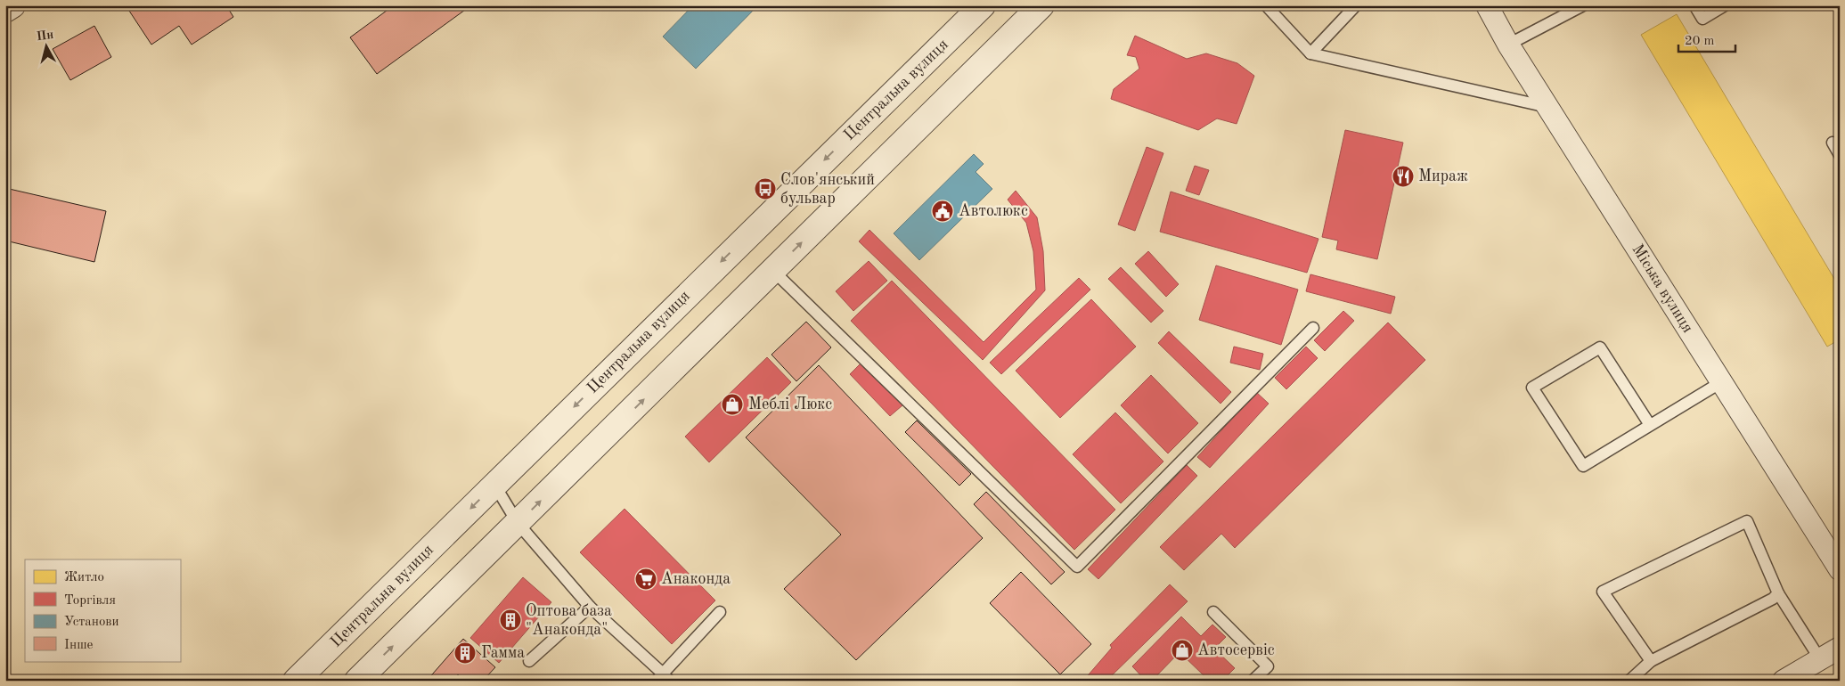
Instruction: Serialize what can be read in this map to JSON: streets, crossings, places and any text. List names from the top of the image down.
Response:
{
  "streets": {
    "street": ["Центральна вулиця", "Міська вулиця"]
  },
  "places": {
    "restaurant": ["Мираж"],
    "bus stop": ["Слов'янський бульвар"],
    "public building": ["Автолюкс"],
    "shop": ["Меблі Люкс", "Автосервіс"],
    "supermarket": ["Анаконда"],
    "building": ["Оптова база \"Анаконда\"", "Гамма"]
  },
  "legend": [
    "Житло",
    "Торгівля",
    "Установи",
    "Інше"
  ],
  "scale_bar": "20 m",
  "north": "top"
}
